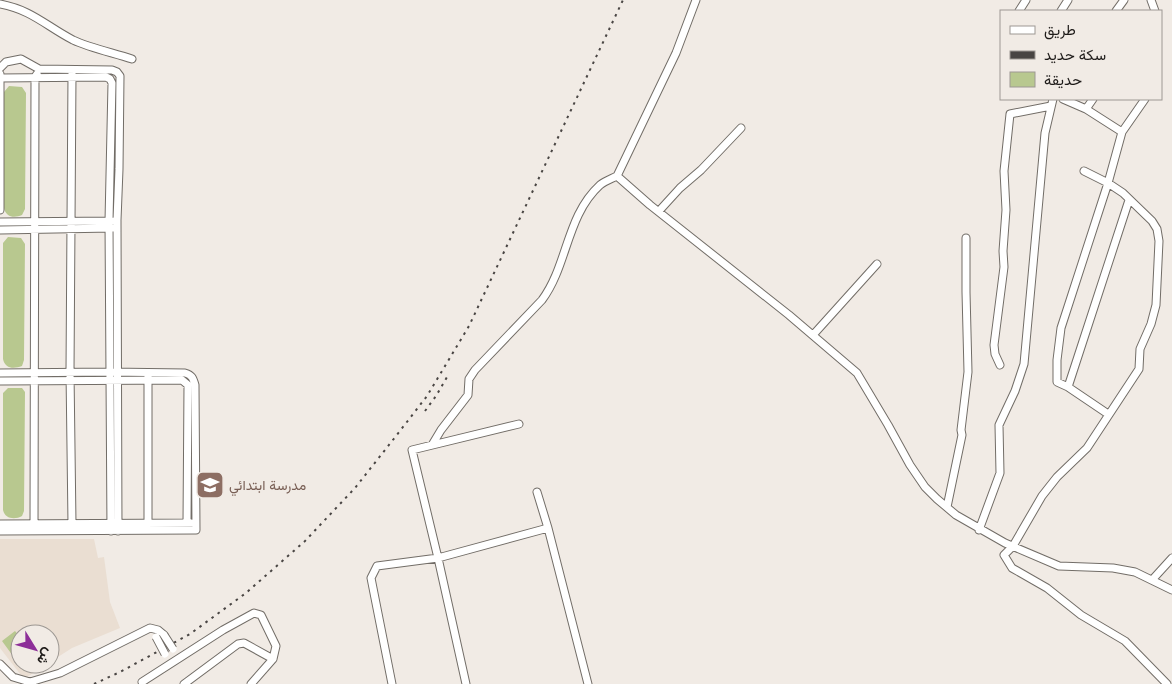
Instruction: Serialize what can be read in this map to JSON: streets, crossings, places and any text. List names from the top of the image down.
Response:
{
  "places": {
    "school or university": ["مدرسة ابتدائي"]
  },
  "legend": ["طريق", "سكة حديد", "حديقة"],
  "north": "bottom right"
}
